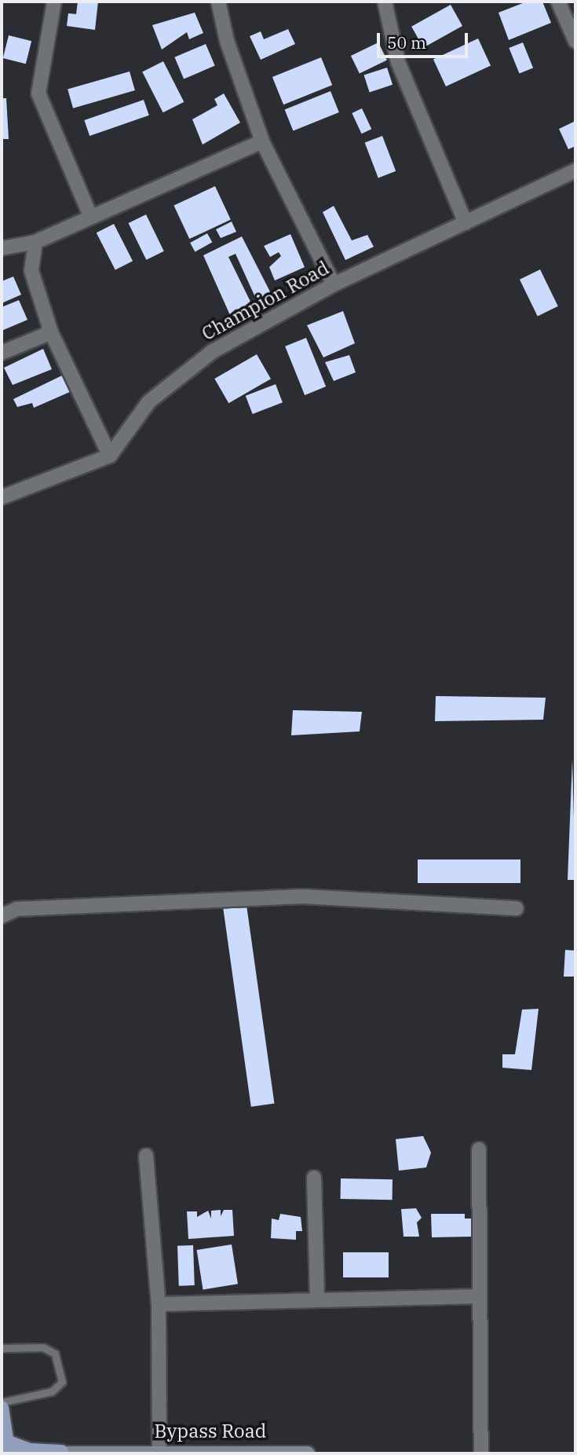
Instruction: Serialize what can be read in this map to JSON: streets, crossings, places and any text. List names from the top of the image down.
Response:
{
  "streets": {
    "street": ["Champion Road", "Bypass Road"]
  },
  "scale_bar": "50 m"
}
